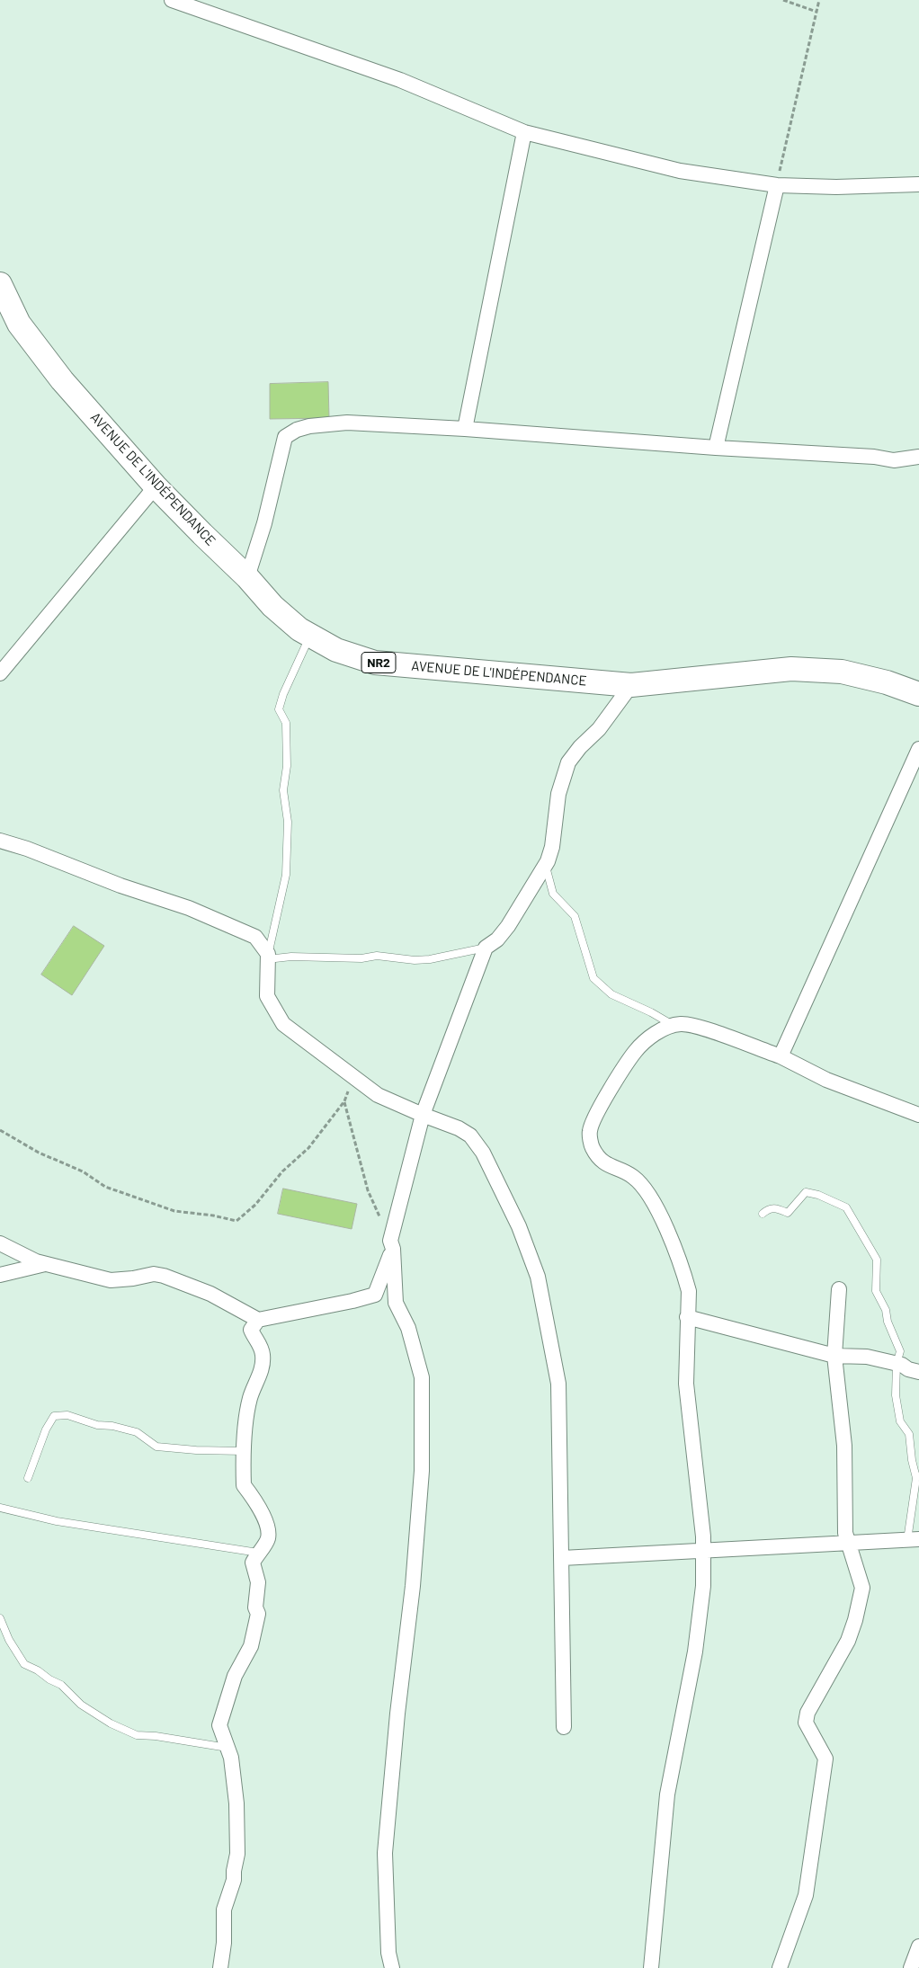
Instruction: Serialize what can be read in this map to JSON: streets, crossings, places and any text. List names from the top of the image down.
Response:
{
  "streets": {
    "highway": ["AVENUE DE L'INDÉPENDANCE", "NR2"]
  }
}
